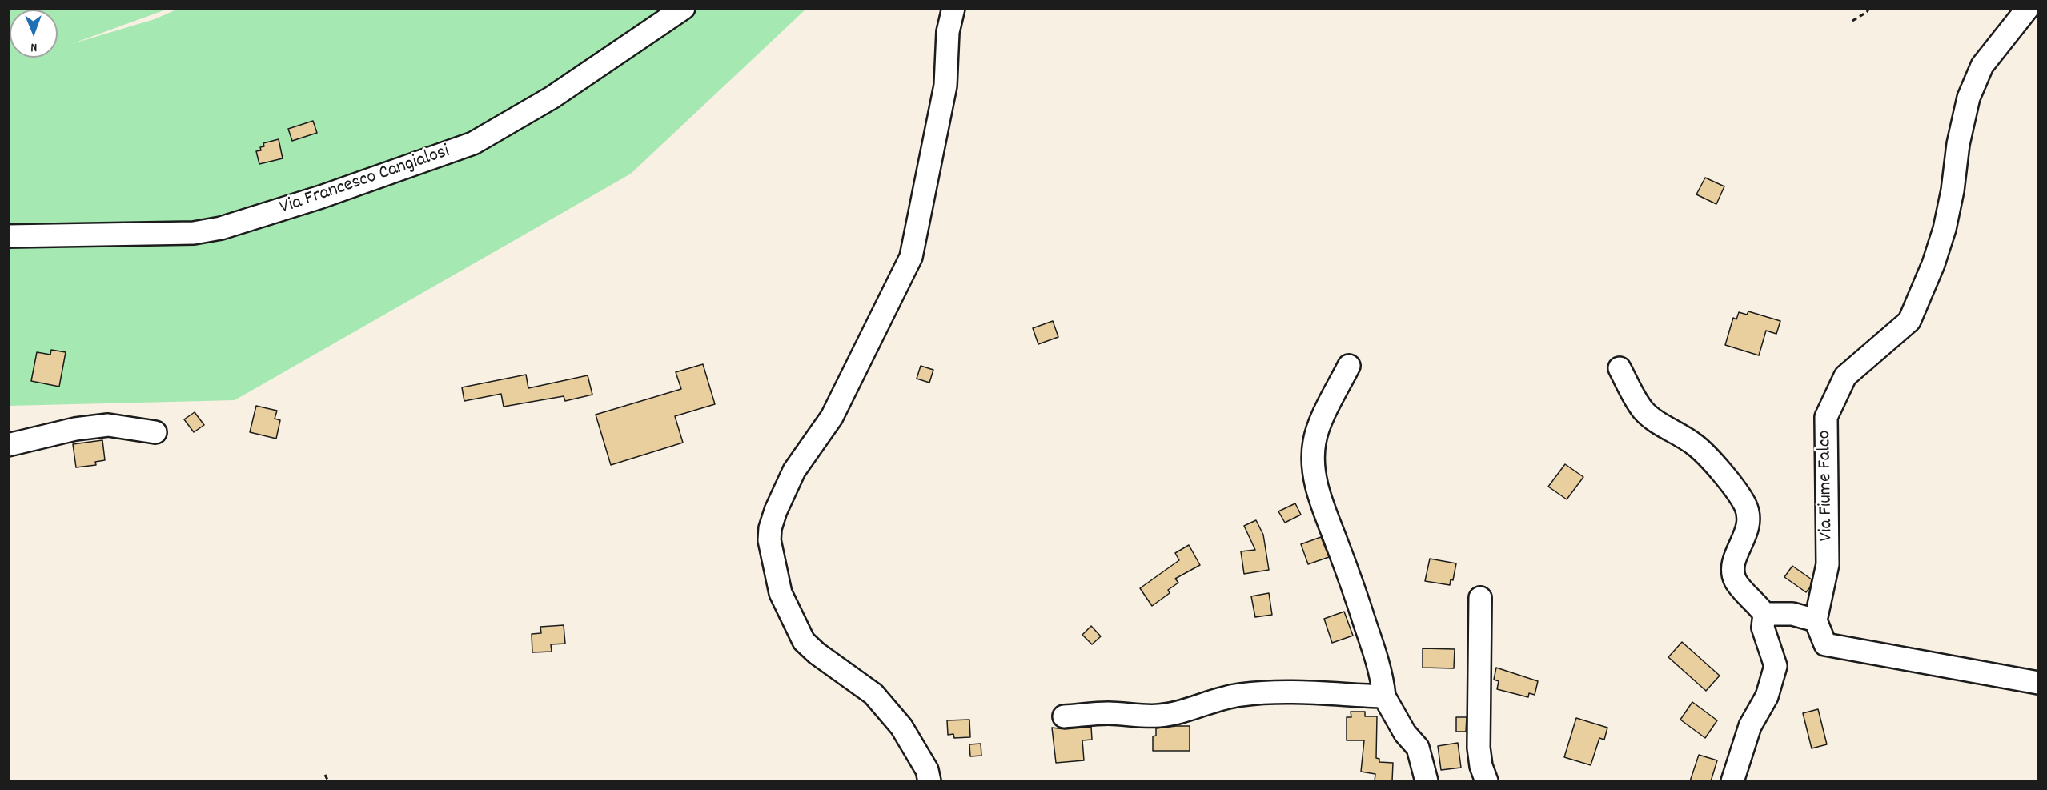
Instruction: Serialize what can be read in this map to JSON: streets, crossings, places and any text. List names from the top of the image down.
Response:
{
  "streets": {
    "street": ["Via Francesco Cangialosi", "Via Fiume Falco"]
  },
  "north": "bottom"
}
